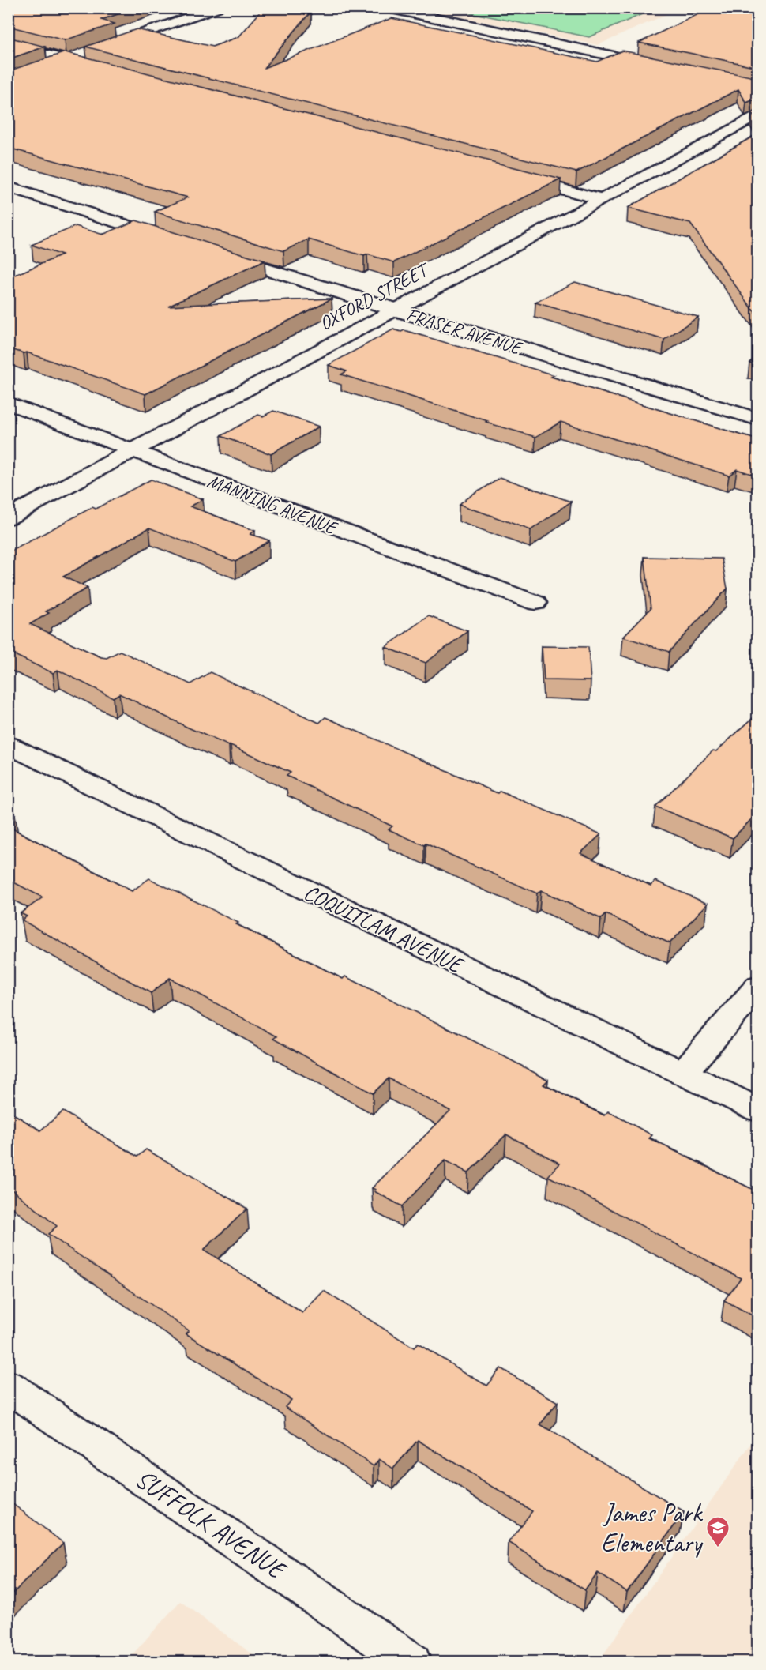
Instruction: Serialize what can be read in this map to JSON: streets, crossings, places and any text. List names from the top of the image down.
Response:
{
  "streets": {
    "street": [
      "OXFORD STREET",
      "FRASER AVENUE",
      "MANNING AVENUE",
      "COQUITLAM AVENUE",
      "SUFFOLK AVENUE"
    ]
  },
  "crossings": [
    ["OXFORD STREET", "FRASER AVENUE"],
    ["OXFORD STREET", "MANNING AVENUE"]
  ],
  "places": {
    "school or university": ["James Park Elementary"]
  }
}
